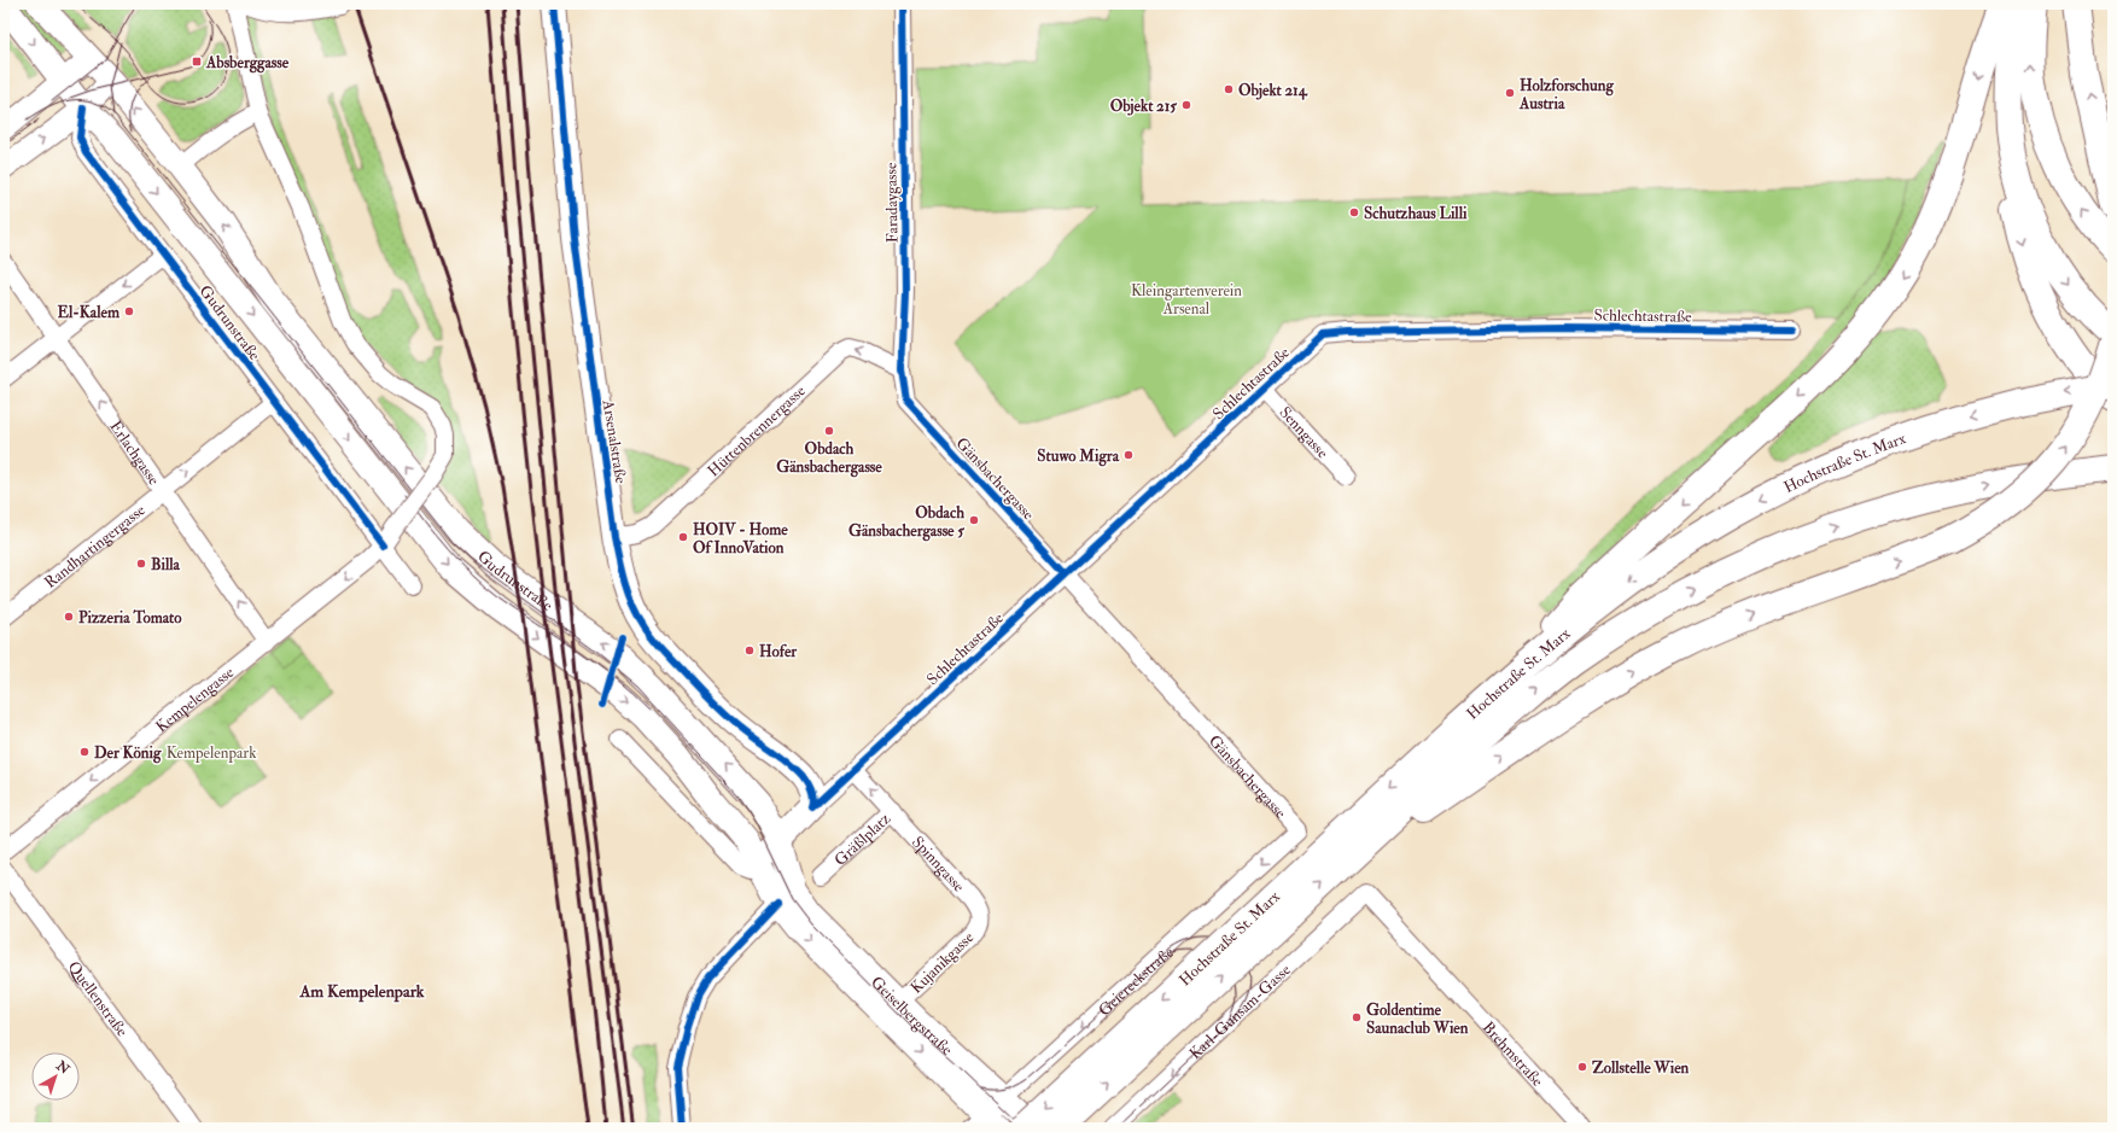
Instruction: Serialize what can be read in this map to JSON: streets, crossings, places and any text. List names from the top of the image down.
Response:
{
  "streets": {
    "highway": ["Hochstraße St. Marx"],
    "main road": ["Gudrunstraße", "Arsenalstraße", "Geiselbergstraße"],
    "street": [
      "Faradaygasse",
      "Schlechtastraße",
      "Hüttenbrennergasse",
      "Senngasse",
      "Erlachgasse",
      "Gänsbachergasse",
      "Randhartingergasse",
      "Kempelengasse",
      "Gräßlplatz",
      "Spinngasse",
      "Kujanikgasse",
      "Geiereckstraße",
      "Quellenstraße",
      "Karl-Gunsam-Gasse",
      "Brehmstraße"
    ]
  },
  "crossings": [
    ["Faradaygasse", "Hüttenbrennergasse"],
    ["Faradaygasse", "Gänsbachergasse"],
    ["Schlechtastraße", "Senngasse"],
    ["Schlechtastraße", "Gänsbachergasse"],
    ["Schlechtastraße", "Gräßlplatz"],
    ["Gudrunstraße", "Randhartingergasse"],
    ["Gudrunstraße", "Kempelengasse"],
    ["Gudrunstraße", "Geiselbergstraße"],
    ["Hüttenbrennergasse", "Arsenalstraße"],
    ["Erlachgasse", "Randhartingergasse"],
    ["Erlachgasse", "Kempelengasse"],
    ["Gänsbachergasse", "Geiereckstraße"],
    ["Gräßlplatz", "Spinngasse"],
    ["Spinngasse", "Kujanikgasse"],
    ["Kujanikgasse", "Geiselbergstraße"],
    ["Geiereckstraße", "Geiselbergstraße"],
    ["Karl-Gunsam-Gasse", "Brehmstraße"]
  ],
  "one_way": [
    "Hüttenbrennergasse",
    "Erlachgasse",
    "Randhartingergasse",
    "Kempelengasse",
    "Gräßlplatz",
    "Geiereckstraße",
    "Karl-Gunsam-Gasse"
  ],
  "districts": ["Am Kempelenpark"],
  "parks": ["Kleingartenverein Arsenal", "Kempelenpark"],
  "places": {
    "transit": ["Absberggasse"],
    "other": [
      "Objekt 214",
      "Holzforschung Austria",
      "Objekt 215",
      "Schutzhaus Lilli",
      "El-Kalem",
      "Obdach Gänsbachergasse",
      "Stuwo Migra",
      "Obdach Gänsbachergasse 5",
      "HOIV - Home Of InnoVation",
      "Billa",
      "Pizzeria Tomato",
      "Hofer",
      "Der König",
      "Goldentime Saunaclub Wien",
      "Zollstelle Wien"
    ]
  },
  "north": "top right"
}
